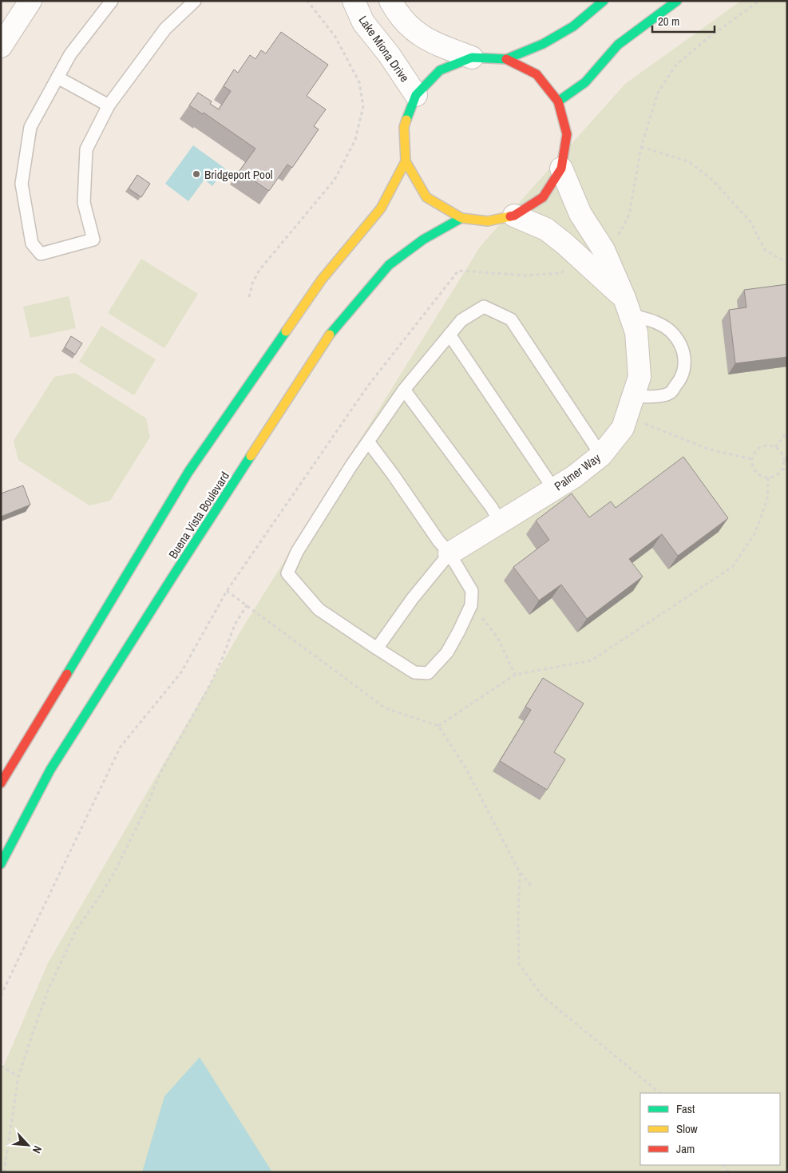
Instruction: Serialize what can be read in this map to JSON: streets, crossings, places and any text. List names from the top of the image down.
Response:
{
  "streets": {
    "main road": ["Buena Vista Boulevard"],
    "street": ["Lake Miona Drive", "Palmer Way"]
  },
  "places": ["Bridgeport Pool"],
  "legend": ["Fast", "Slow", "Jam"],
  "scale_bar": "20 m",
  "north": "bottom right"
}
